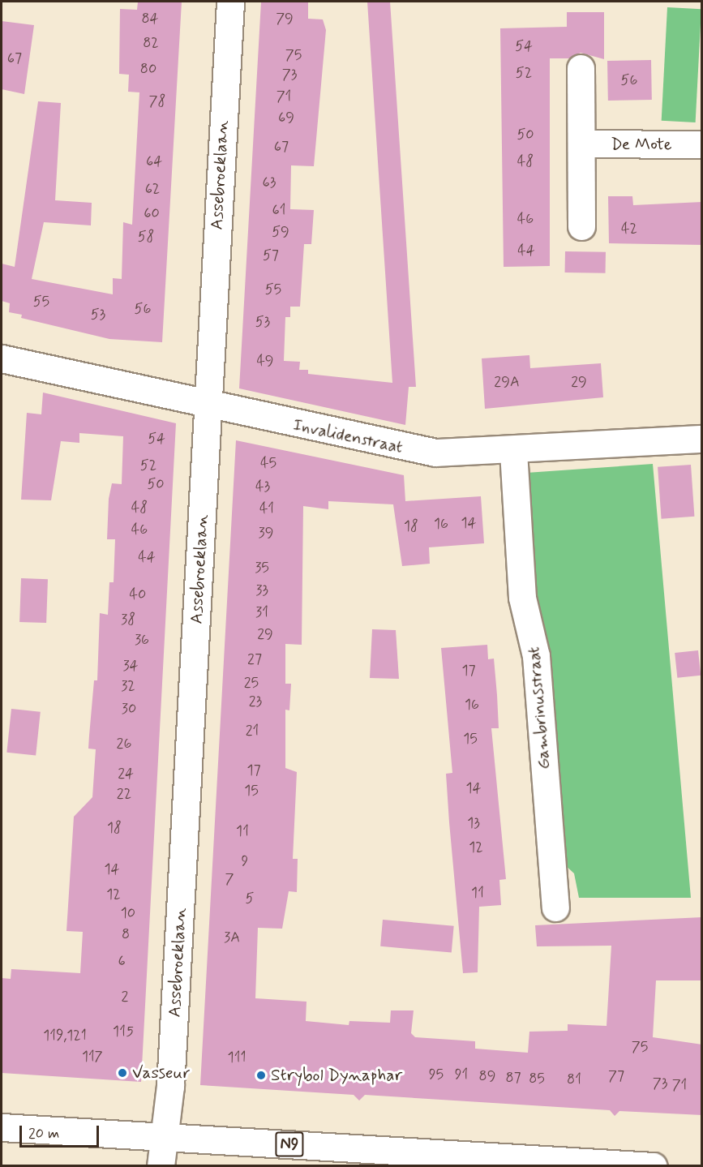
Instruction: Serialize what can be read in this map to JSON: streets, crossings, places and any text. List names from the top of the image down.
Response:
{
  "streets": {
    "street": [
      "De Mote",
      "Assebroeklaan",
      "Invalidenstraat",
      "Gambrinusstraat",
      "N9"
    ]
  },
  "crossings": [
    ["Assebroeklaan", "Invalidenstraat"],
    ["Assebroeklaan", "N9"],
    ["Invalidenstraat", "Gambrinusstraat"]
  ],
  "places": ["Vasseur", "Strybol Dynaphar"],
  "house_numbers": [
    "84",
    "79",
    "82",
    "54",
    "75",
    "67",
    "80",
    "52",
    "73",
    "56",
    "71",
    "78",
    "69",
    "50",
    "67",
    "64",
    "48",
    "63",
    "62",
    "61",
    "60",
    "46",
    "42",
    "59",
    "58",
    "44",
    "57",
    "55",
    "55",
    "56",
    "53",
    "53",
    "49",
    "29A",
    "29",
    "54",
    "45",
    "52",
    "50",
    "43",
    "48",
    "41",
    "14",
    "16",
    "18",
    "46",
    "39",
    "44",
    "35",
    "33",
    "40",
    "31",
    "38",
    "29",
    "36",
    "27",
    "34",
    "17",
    "25",
    "32",
    "23",
    "16",
    "30",
    "21",
    "15",
    "26",
    "17",
    "24",
    "14",
    "15",
    "22",
    "13",
    "18",
    "11",
    "12",
    "9",
    "14",
    "7",
    "11",
    "12",
    "5",
    "10",
    "8",
    "3A",
    "6",
    "2",
    "115",
    "119,121",
    "75",
    "117",
    "111",
    "95",
    "91",
    "89",
    "77",
    "87",
    "85",
    "81",
    "73",
    "71"
  ],
  "scale_bar": "20 m"
}
